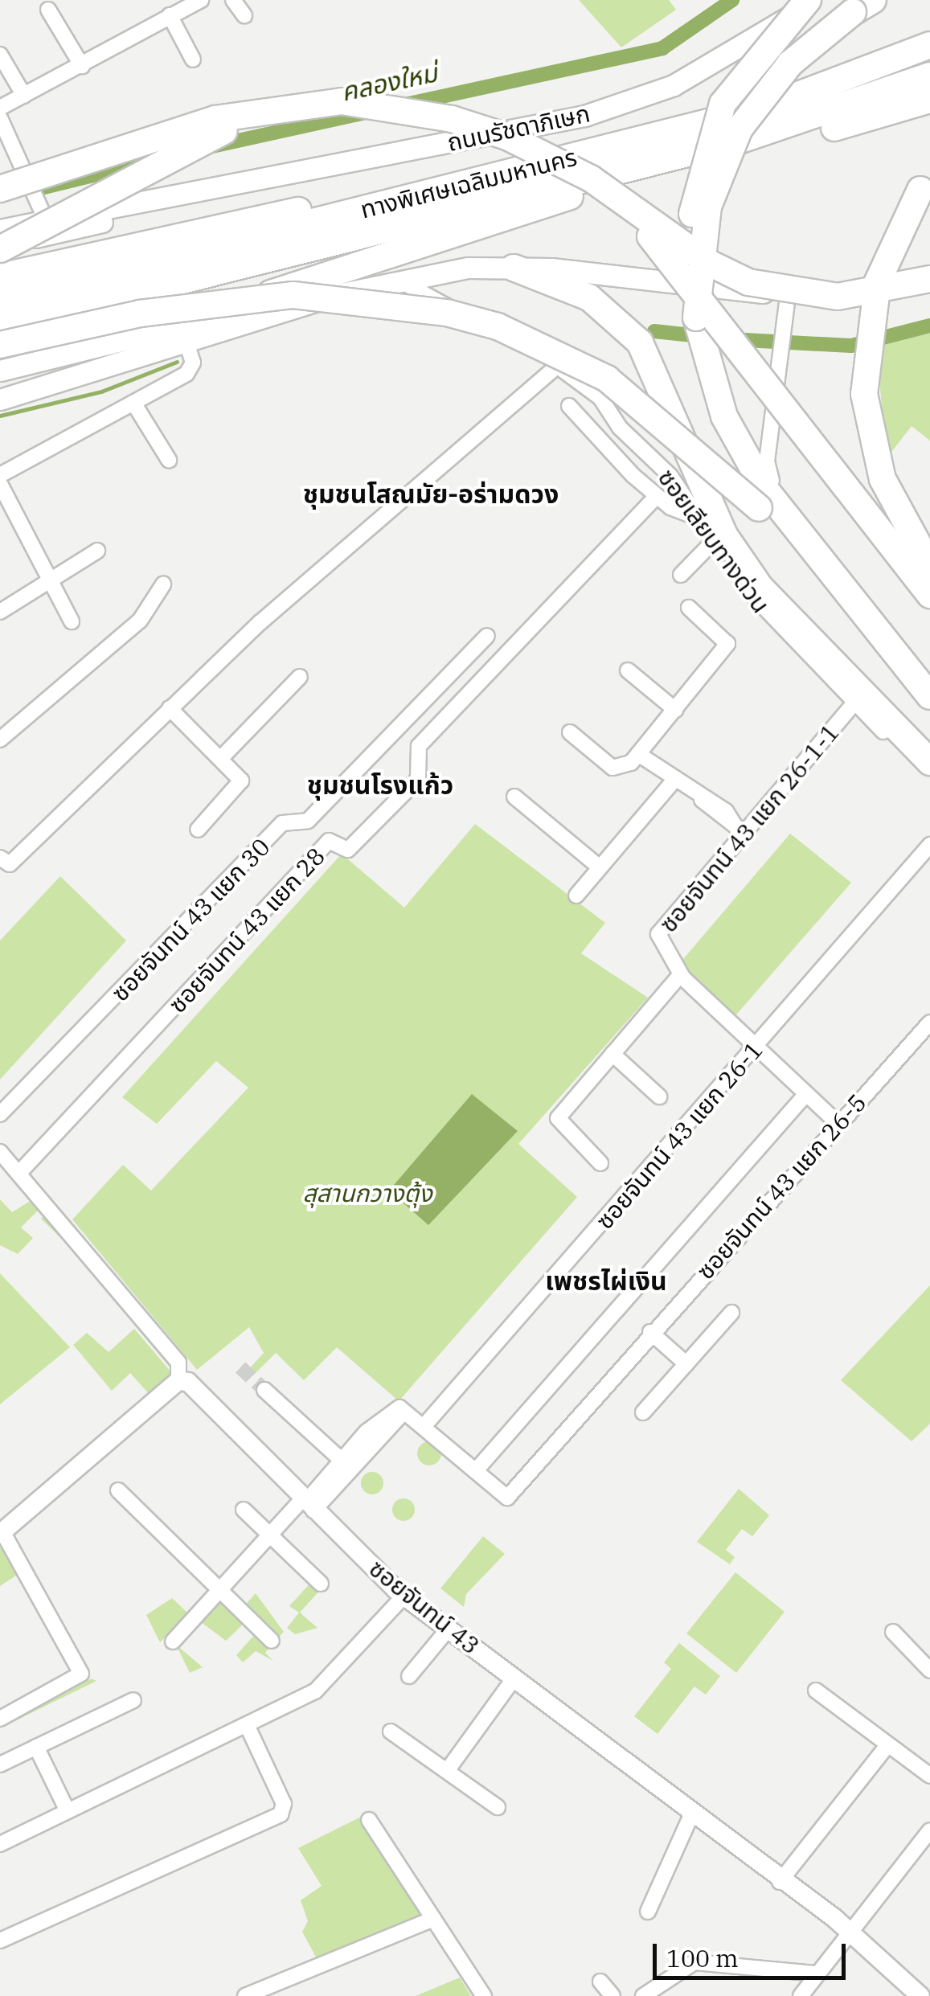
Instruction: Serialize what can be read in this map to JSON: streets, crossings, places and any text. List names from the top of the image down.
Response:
{
  "streets": {
    "highway": ["ทางพิเศษเฉลิมมหานคร"],
    "main road": ["ถนนรัชดาภิเษก"],
    "street": [
      "ซอยเลียบทางด่วน",
      "ซอยจันทน์ 43 แยก 26-1-1",
      "ซอยจันทน์ 43 แยก 30",
      "ซอยจันทน์ 43 แยก 28",
      "ซอยจันทน์ 43 แยก 26-1",
      "ซอยจันทน์ 43 แยก 26-5",
      "ซอยจันทน์ 43"
    ]
  },
  "crossings": [
    ["ซอยเลียบทางด่วน", "ซอยจันทน์ 43 แยก 26-1-1"],
    ["ซอยจันทน์ 43 แยก 26-1-1", "ซอยจันทน์ 43 แยก 26-1"],
    ["ซอยจันทน์ 43 แยก 26-1-1", "ซอยจันทน์ 43 แยก 26-5"]
  ],
  "districts": ["ชุมชนโสณมัย-อร่ามดวง", "ชุมชนโรงแก้ว", "เพชรไผ่เงิน"],
  "water": ["คลองใหม่"],
  "parks": ["สุสานกวางตุ้ง"],
  "scale_bar": "100 m"
}
